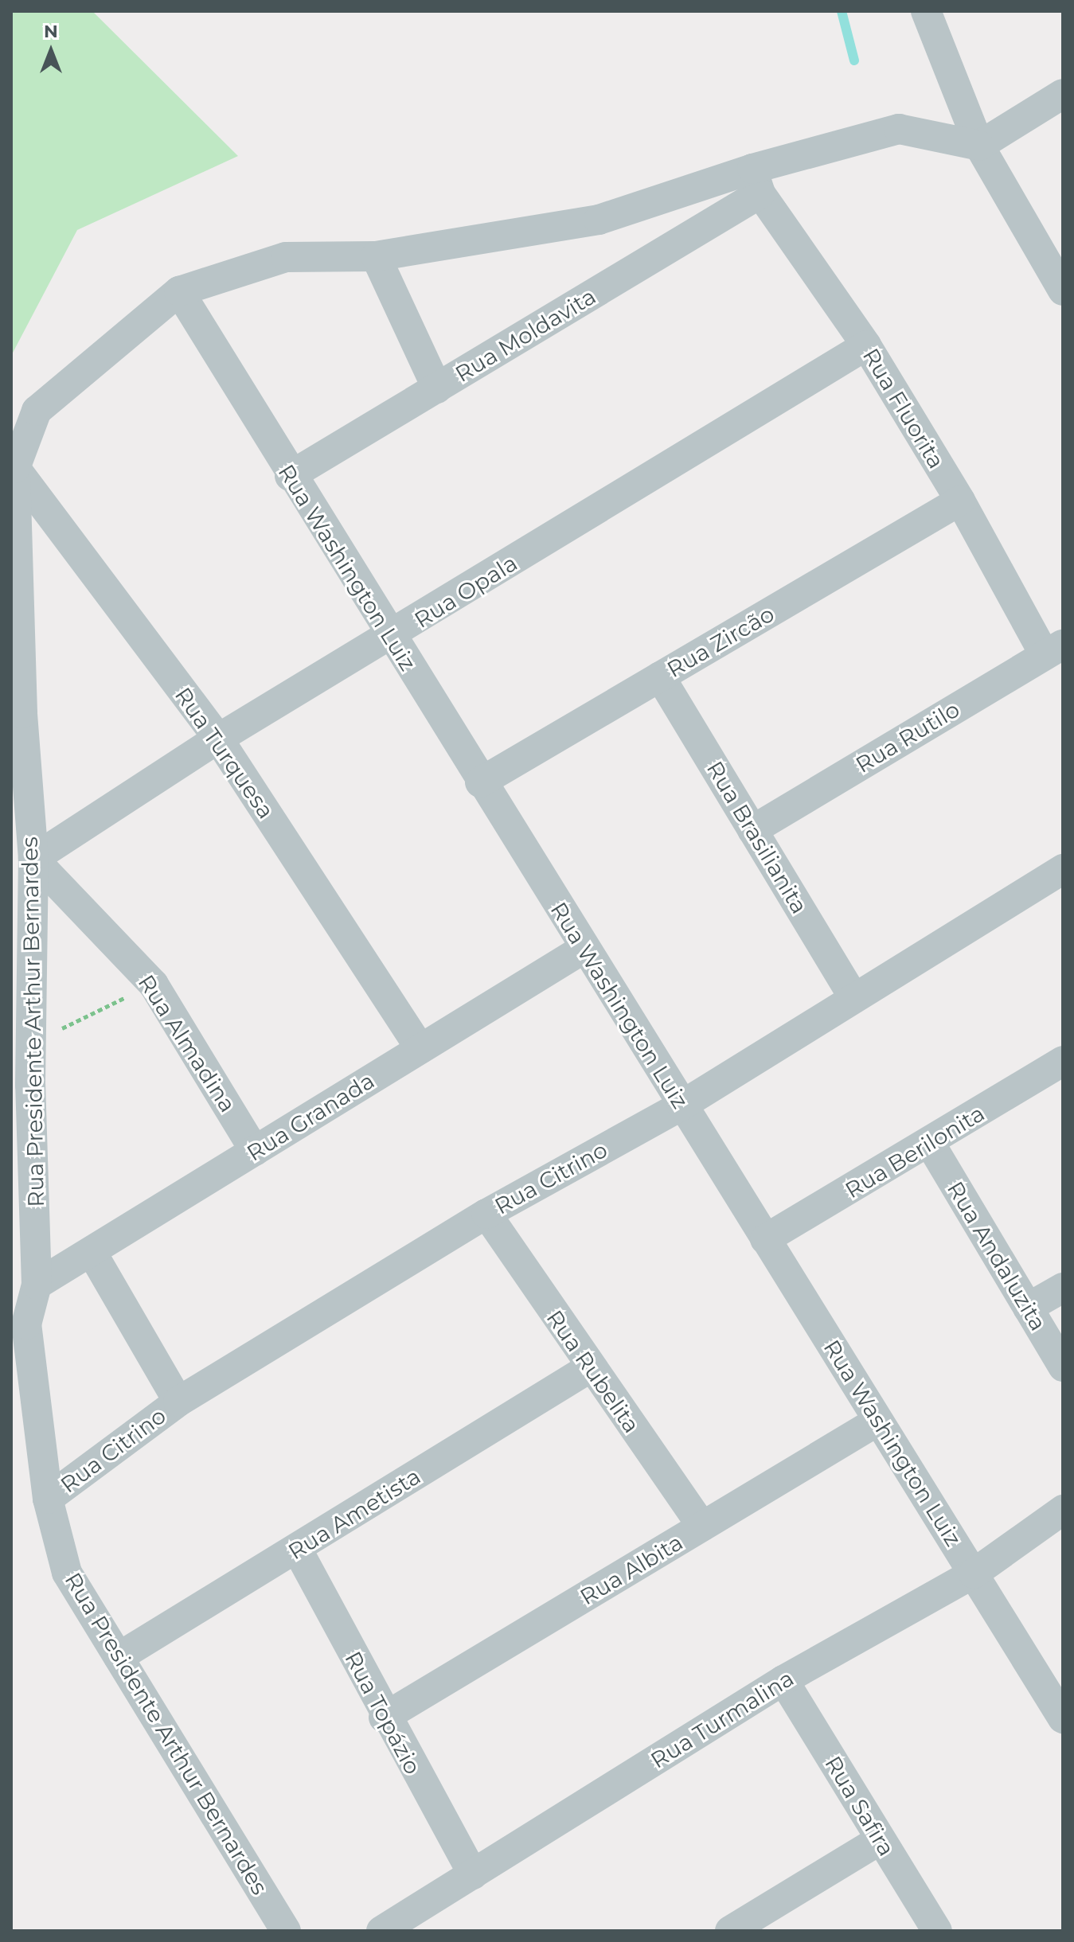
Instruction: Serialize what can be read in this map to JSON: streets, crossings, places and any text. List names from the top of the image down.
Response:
{
  "streets": {
    "street": [
      "Rua Moldavita",
      "Rua Fluorita",
      "Rua Washington Luiz",
      "Rua Opala",
      "Rua Zircão",
      "Rua Rutilo",
      "Rua Turquesa",
      "Rua Brasilianita",
      "Rua Presidente Arthur Bernardes",
      "Rua Almadina",
      "Rua Granada",
      "Rua Berilonita",
      "Rua Citrino",
      "Rua Andaluzita",
      "Rua Rubelita",
      "Rua Ametista",
      "Rua Albita",
      "Rua Topázio",
      "Rua Turmalina",
      "Rua Safira"
    ]
  },
  "crossings": [
    ["Rua Moldavita", "Rua Fluorita"],
    ["Rua Moldavita", "Rua Washington Luiz"],
    ["Rua Moldavita", "Rua Presidente Arthur Bernardes"],
    ["Rua Fluorita", "Rua Opala"],
    ["Rua Fluorita", "Rua Zircão"],
    ["Rua Fluorita", "Rua Rutilo"],
    ["Rua Fluorita", "Rua Presidente Arthur Bernardes"],
    ["Rua Washington Luiz", "Rua Opala"],
    ["Rua Washington Luiz", "Rua Zircão"],
    ["Rua Washington Luiz", "Rua Presidente Arthur Bernardes"],
    ["Rua Washington Luiz", "Rua Granada"],
    ["Rua Washington Luiz", "Rua Berilonita"],
    ["Rua Washington Luiz", "Rua Citrino"],
    ["Rua Washington Luiz", "Rua Albita"],
    ["Rua Washington Luiz", "Rua Turmalina"],
    ["Rua Opala", "Rua Turquesa"],
    ["Rua Opala", "Rua Presidente Arthur Bernardes"],
    ["Rua Opala", "Rua Almadina"],
    ["Rua Zircão", "Rua Brasilianita"],
    ["Rua Rutilo", "Rua Brasilianita"],
    ["Rua Turquesa", "Rua Presidente Arthur Bernardes"],
    ["Rua Turquesa", "Rua Granada"],
    ["Rua Brasilianita", "Rua Citrino"],
    ["Rua Presidente Arthur Bernardes", "Rua Almadina"],
    ["Rua Presidente Arthur Bernardes", "Rua Granada"],
    ["Rua Presidente Arthur Bernardes", "Rua Citrino"],
    ["Rua Presidente Arthur Bernardes", "Rua Ametista"],
    ["Rua Almadina", "Rua Granada"],
    ["Rua Berilonita", "Rua Andaluzita"],
    ["Rua Citrino", "Rua Rubelita"],
    ["Rua Rubelita", "Rua Ametista"],
    ["Rua Rubelita", "Rua Albita"],
    ["Rua Ametista", "Rua Topázio"],
    ["Rua Albita", "Rua Topázio"],
    ["Rua Topázio", "Rua Turmalina"],
    ["Rua Turmalina", "Rua Safira"]
  ],
  "north": "top"
}
